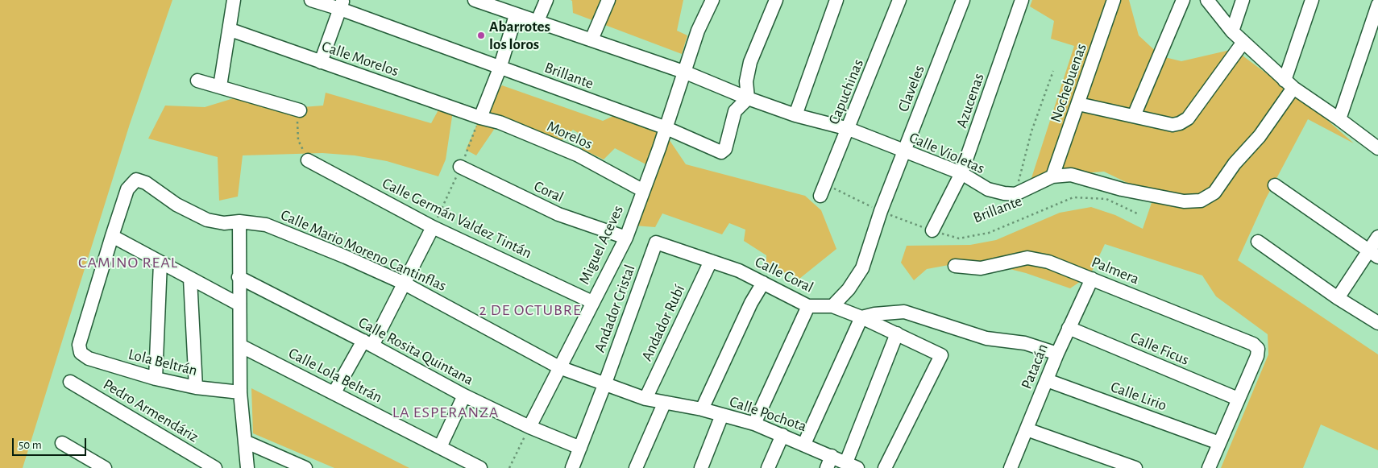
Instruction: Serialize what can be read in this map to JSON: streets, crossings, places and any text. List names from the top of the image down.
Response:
{
  "streets": {
    "street": [
      "Calle Morelos",
      "Brillante",
      "Nochebuenas",
      "Claveles",
      "Capuchinas",
      "Azucenas",
      "Morelos",
      "Calle Violetas",
      "Coral",
      "Calle Germán Valdez Tintán",
      "Miguel Aceves",
      "Calle Mario Moreno Cantinflas",
      "Palmera",
      "Calle Coral",
      "Andador Cristal",
      "Andador Rubí",
      "Calle Ficus",
      "Calle Rosita Quintana",
      "Lola Beltrán",
      "Patacán",
      "Calle Lola Beltrán",
      "Calle Lirio",
      "Pedro Armendáriz",
      "Calle Pochota"
    ]
  },
  "crossings": [
    ["Calle Morelos", "Morelos"],
    ["Brillante", "Claveles"],
    ["Brillante", "Capuchinas"],
    ["Brillante", "Azucenas"],
    ["Brillante", "Calle Violetas"],
    ["Brillante", "Miguel Aceves"],
    ["Claveles", "Calle Violetas"],
    ["Claveles", "Calle Coral"],
    ["Capuchinas", "Calle Violetas"],
    ["Azucenas", "Calle Violetas"],
    ["Morelos", "Miguel Aceves"],
    ["Calle Violetas", "Miguel Aceves"],
    ["Coral", "Miguel Aceves"],
    ["Calle Germán Valdez Tintán", "Miguel Aceves"],
    ["Miguel Aceves", "Calle Mario Moreno Cantinflas"],
    ["Miguel Aceves", "Calle Rosita Quintana"],
    ["Calle Mario Moreno Cantinflas", "Andador Cristal"],
    ["Calle Mario Moreno Cantinflas", "Andador Rubí"],
    ["Calle Mario Moreno Cantinflas", "Lola Beltrán"],
    ["Calle Mario Moreno Cantinflas", "Calle Pochota"],
    ["Palmera", "Calle Ficus"],
    ["Palmera", "Patacán"],
    ["Calle Coral", "Andador Cristal"],
    ["Calle Coral", "Andador Rubí"],
    ["Andador Cristal", "Calle Rosita Quintana"],
    ["Calle Ficus", "Patacán"],
    ["Patacán", "Calle Lirio"]
  ],
  "districts": ["CAMINO REAL", "2 DE OCTUBRE", "LA ESPERANZA"],
  "places": ["Abarrotes los loros"],
  "scale_bar": "50 m"
}
